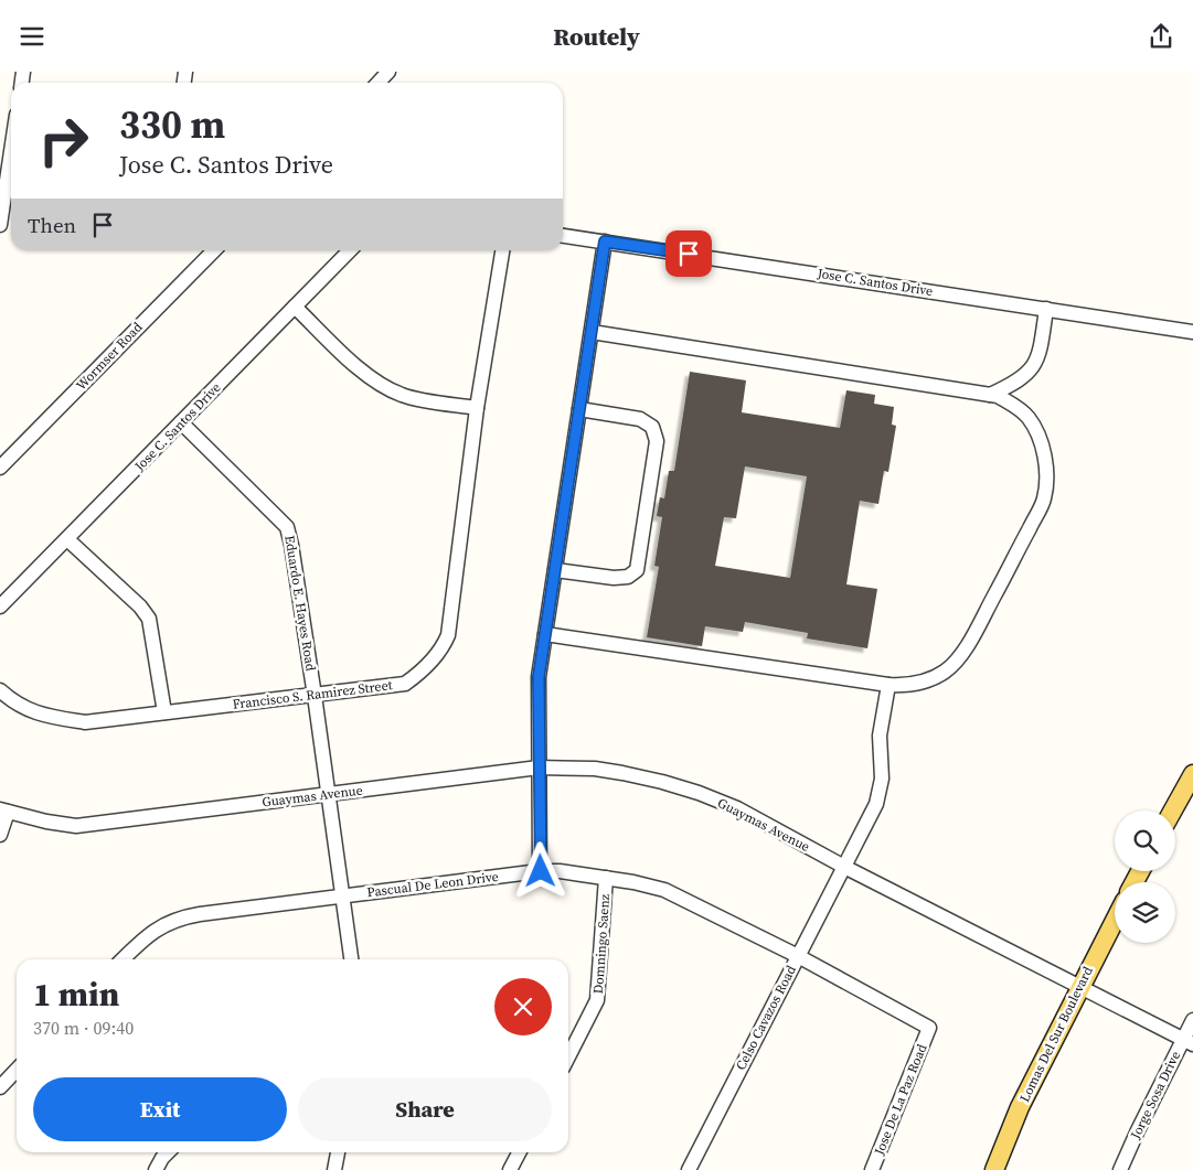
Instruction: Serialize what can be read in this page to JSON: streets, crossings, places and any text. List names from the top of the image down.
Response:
{
  "streets": {
    "main road": ["Lomas Del Sur Boulevard"],
    "street": [
      "Jose C. Santos Drive",
      "Wormser Road",
      "Eduardo E. Hayes Road",
      "Francisco S. Ramirez Street",
      "Guaymas Avenue",
      "Pascual De Leon Drive",
      "Domningo Saenz",
      "Celso Cavazos Road",
      "Jorge Sosa Drive",
      "Jose De La Paz Road"
    ]
  },
  "crossings": [
    ["Jose C. Santos Drive", "Eduardo E. Hayes Road"],
    ["Eduardo E. Hayes Road", "Francisco S. Ramirez Street"],
    ["Eduardo E. Hayes Road", "Guaymas Avenue"],
    ["Eduardo E. Hayes Road", "Pascual De Leon Drive"],
    ["Guaymas Avenue", "Celso Cavazos Road"],
    ["Guaymas Avenue", "Lomas Del Sur Boulevard"],
    ["Guaymas Avenue", "Jorge Sosa Drive"],
    ["Pascual De Leon Drive", "Domningo Saenz"],
    ["Pascual De Leon Drive", "Celso Cavazos Road"],
    ["Pascual De Leon Drive", "Jose De La Paz Road"]
  ],
  "page": {
    "header": "Routely",
    "turn": ["330 m", "Jose C. Santos Drive"],
    "then": "Then",
    "heading": ["1 min", "370 m · 09:40"],
    "buttons": ["Exit", "Share"]
  }
}
